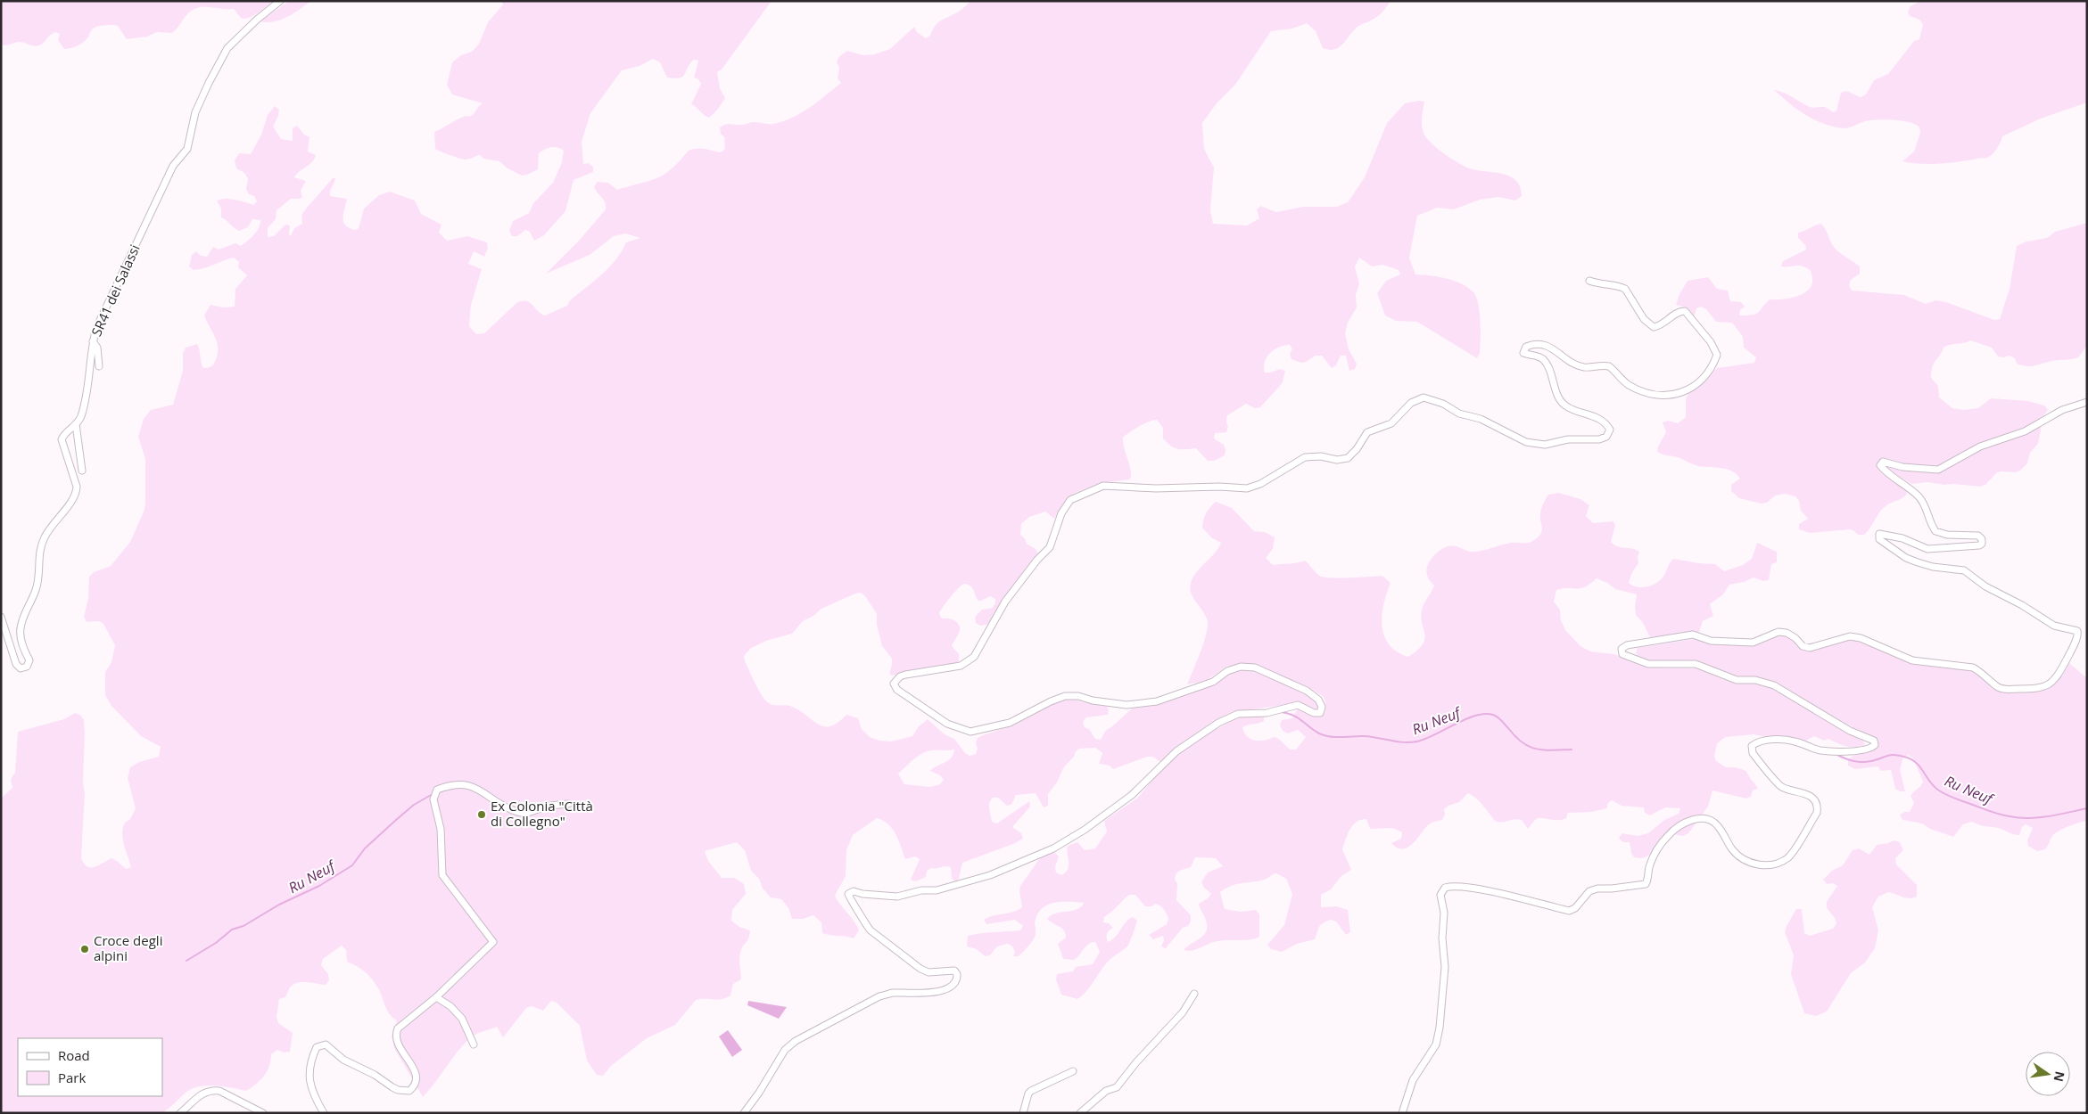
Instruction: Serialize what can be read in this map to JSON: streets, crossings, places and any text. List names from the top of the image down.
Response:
{
  "streets": {
    "street": ["SR41 dei Salassi"]
  },
  "water": ["Ru Neuf"],
  "places": ["Ex Colonia \"Città di Collegno\"", "Croce degli alpini"],
  "legend": ["Road", "Park"],
  "north": "right"
}
